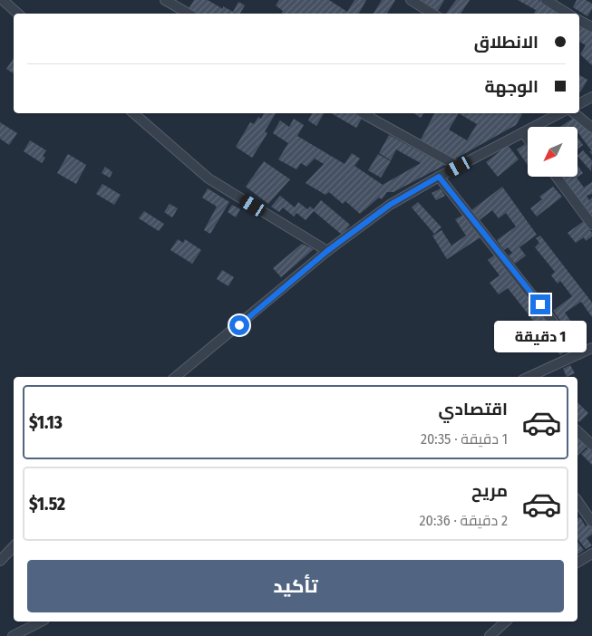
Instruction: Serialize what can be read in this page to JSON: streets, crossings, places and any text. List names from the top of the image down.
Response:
{
  "north": "bottom left",
  "page": {
    "banner": ["الانطلاق", "الوجهة"],
    "bubble": "1 دقيقة",
    "list": [
      {
        "name": "اقتصادي",
        "note": "1 دقيقة · 20:35",
        "value": "$1.13"
      },
      {
        "name": "مريح",
        "note": "2 دقيقة · 20:36",
        "value": "$1.52"
      }
    ],
    "buttons": "تأكيد"
  }
}
